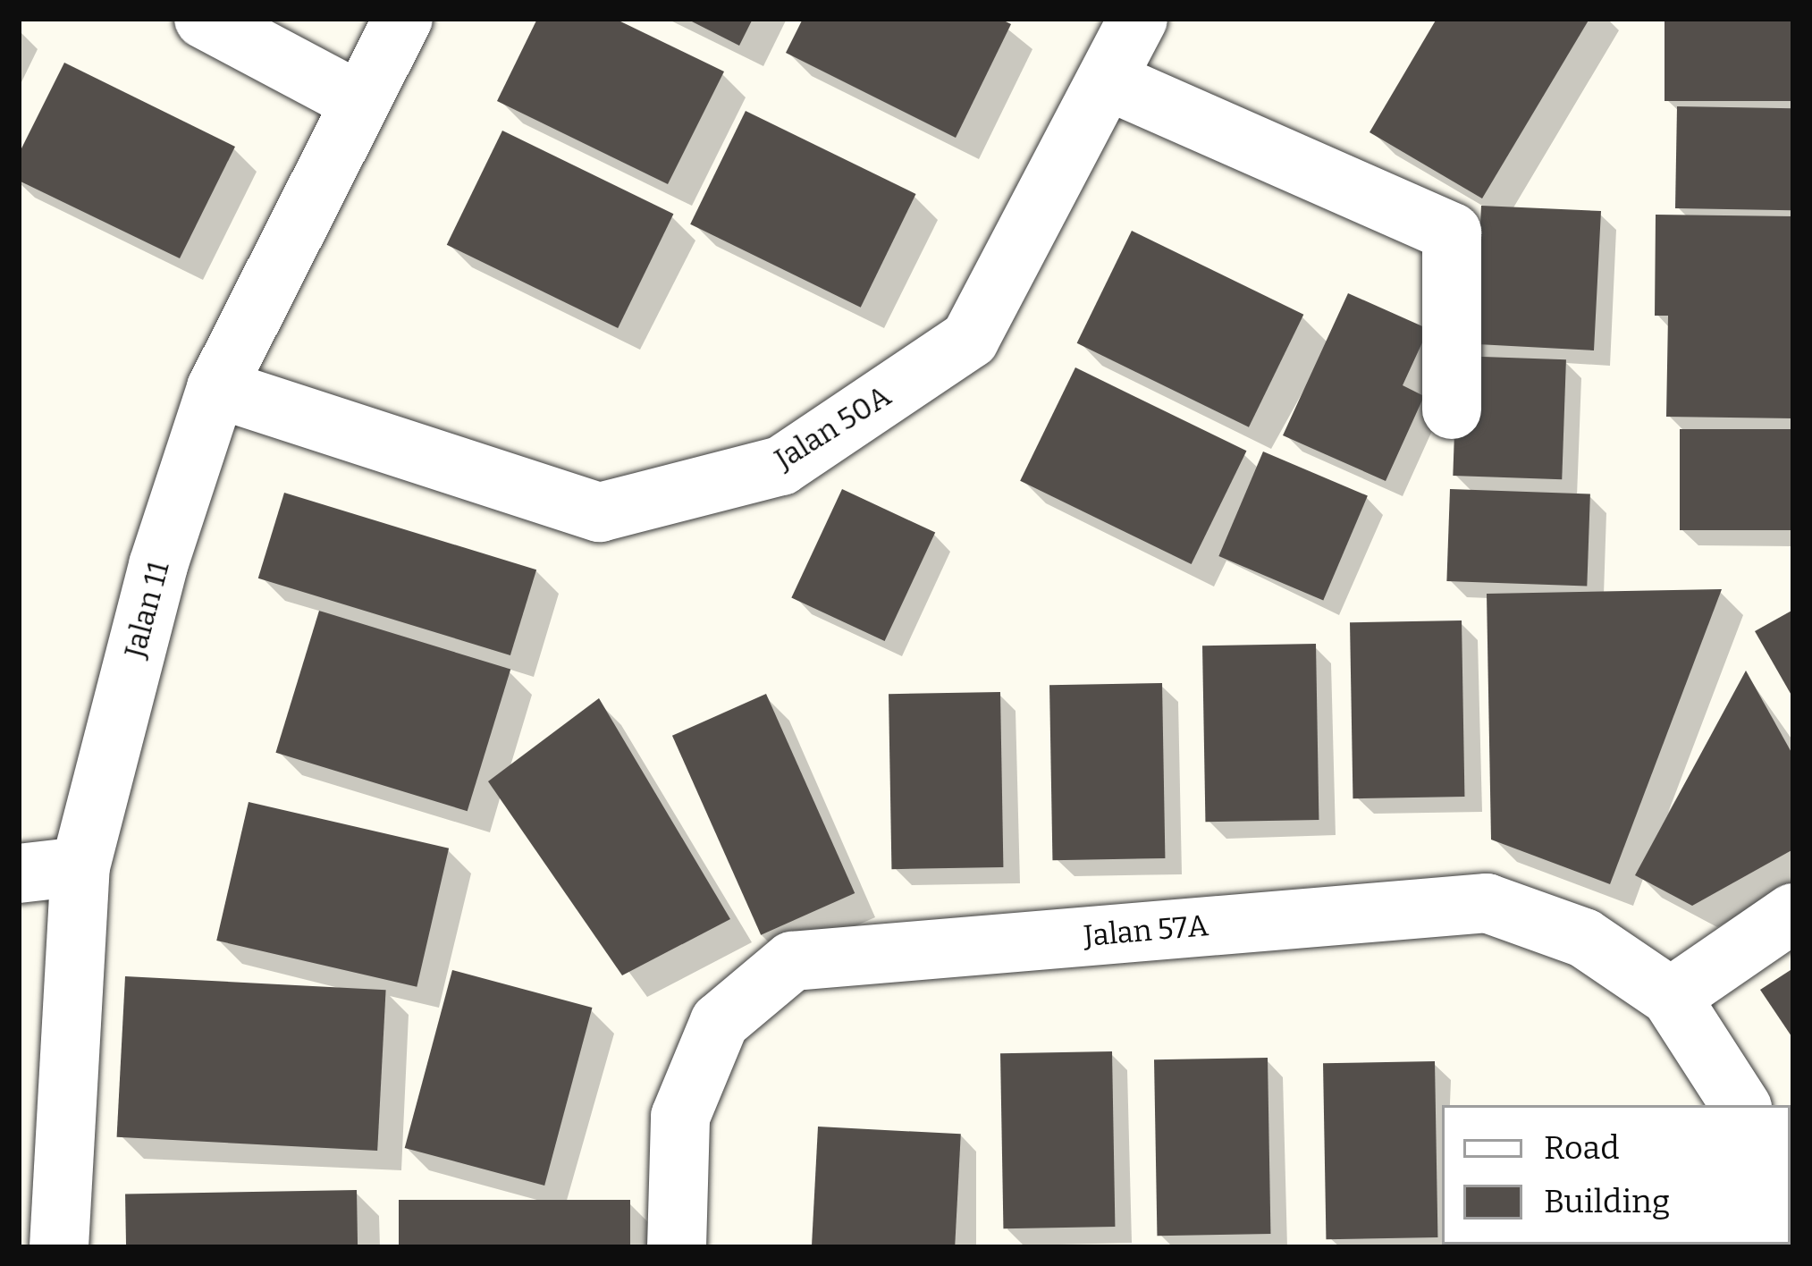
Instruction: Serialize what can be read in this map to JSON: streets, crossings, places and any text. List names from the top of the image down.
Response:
{
  "streets": {
    "street": ["Jalan 50A", "Jalan 11", "Jalan 57A"]
  },
  "crossings": [
    ["Jalan 50A", "Jalan 11"]
  ],
  "legend": ["Road", "Building"]
}
